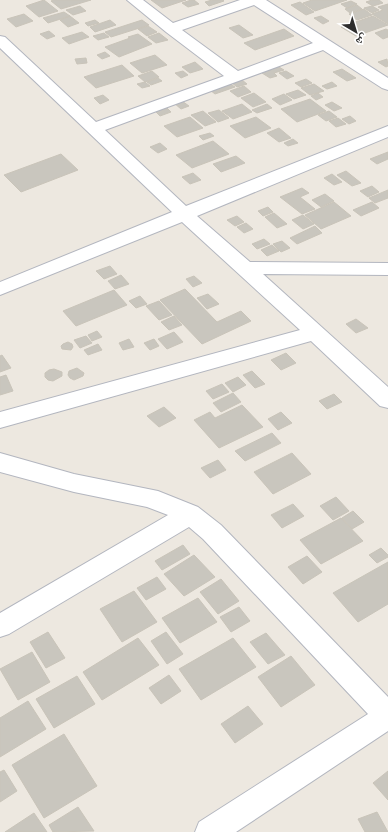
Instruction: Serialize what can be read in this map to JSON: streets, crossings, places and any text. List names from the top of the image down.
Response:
{
  "north": "bottom right"
}
